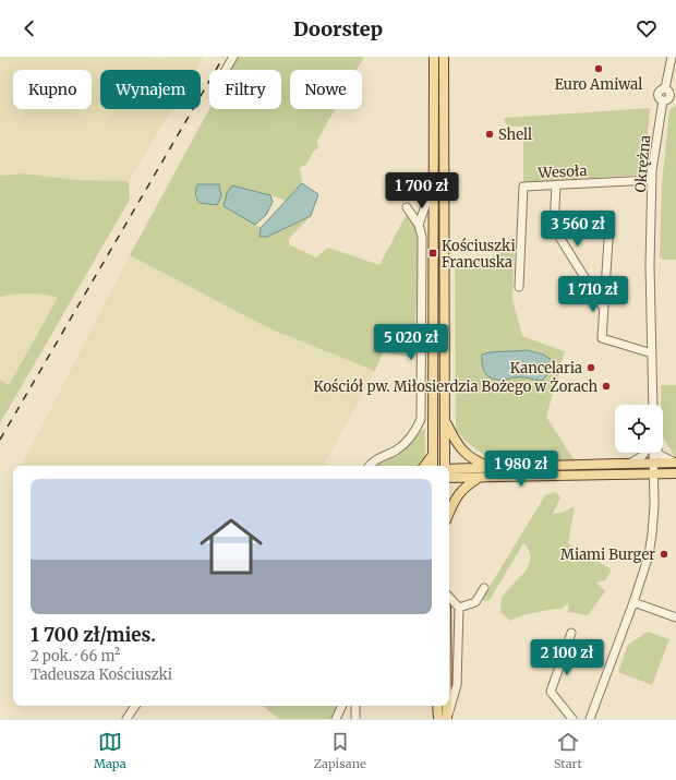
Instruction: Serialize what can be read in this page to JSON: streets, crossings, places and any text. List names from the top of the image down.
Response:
{
  "streets": {
    "street": ["Okrężna", "Wesoła"]
  },
  "crossings": [
    ["Okrężna", "Wesoła"]
  ],
  "places": {
    "other": [
      "Euro Amiwal",
      "Shell",
      "Kancelaria",
      "Kościół pw. Miłosierdzia Bożego w Żorach",
      "Miami Burger"
    ],
    "transit": ["Kościuszki Francuska"]
  },
  "page": {
    "header": "Doorstep",
    "chip": [
      "Kupno",
      "Wynajem",
      "Filtry",
      "Nowe"
    ],
    "price": [
      "1 700 zł",
      "3 560 zł",
      "1 710 zł",
      "5 020 zł",
      "1 980 zł",
      "2 100 zł"
    ],
    "list": [
      {
        "name": "1 700 zł/mies.",
        "note": "2 pok. · 66 m² · Tadeusza Kościuszki"
      }
    ],
    "tabs": ["Mapa", "Zapisane", "Start"]
  }
}
